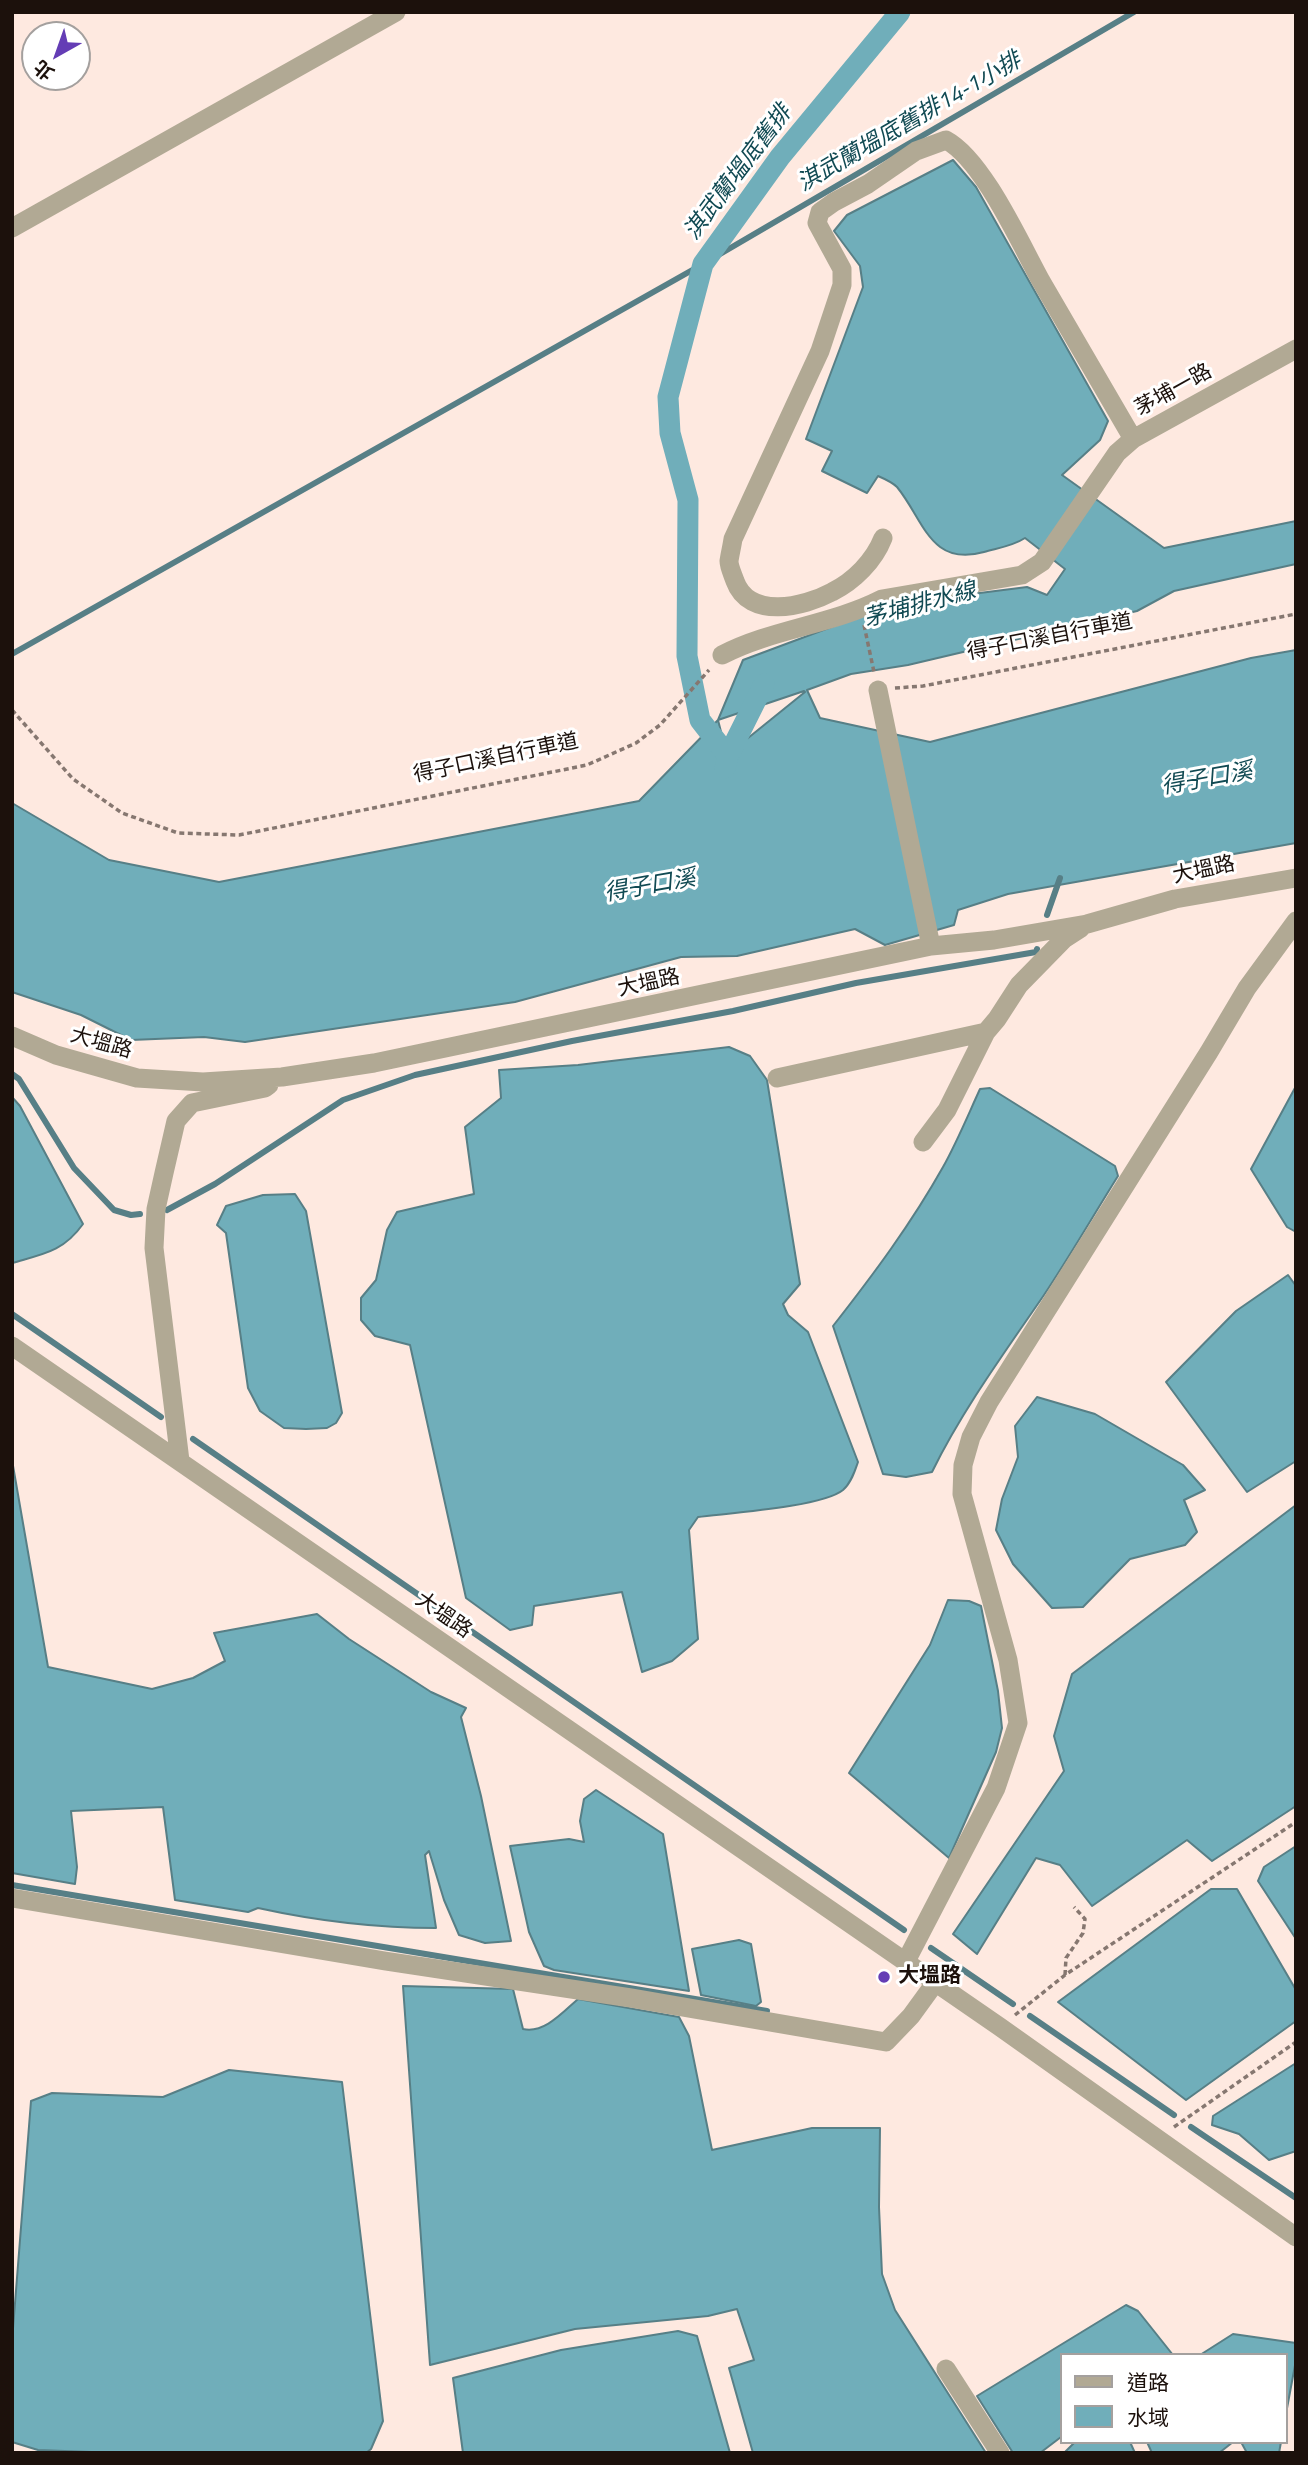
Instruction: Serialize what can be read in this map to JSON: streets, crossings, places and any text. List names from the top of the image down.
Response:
{
  "streets": {
    "street": ["茅埔一路", "大塭路"],
    "path": ["得子口溪自行車道"]
  },
  "water": [
    "淇武蘭塭底舊排14-1小排",
    "淇武蘭塭底舊排",
    "茅埔排水線",
    "得子口溪"
  ],
  "places": ["大塭路"],
  "legend": ["道路", "水域"],
  "north": "bottom left"
}
